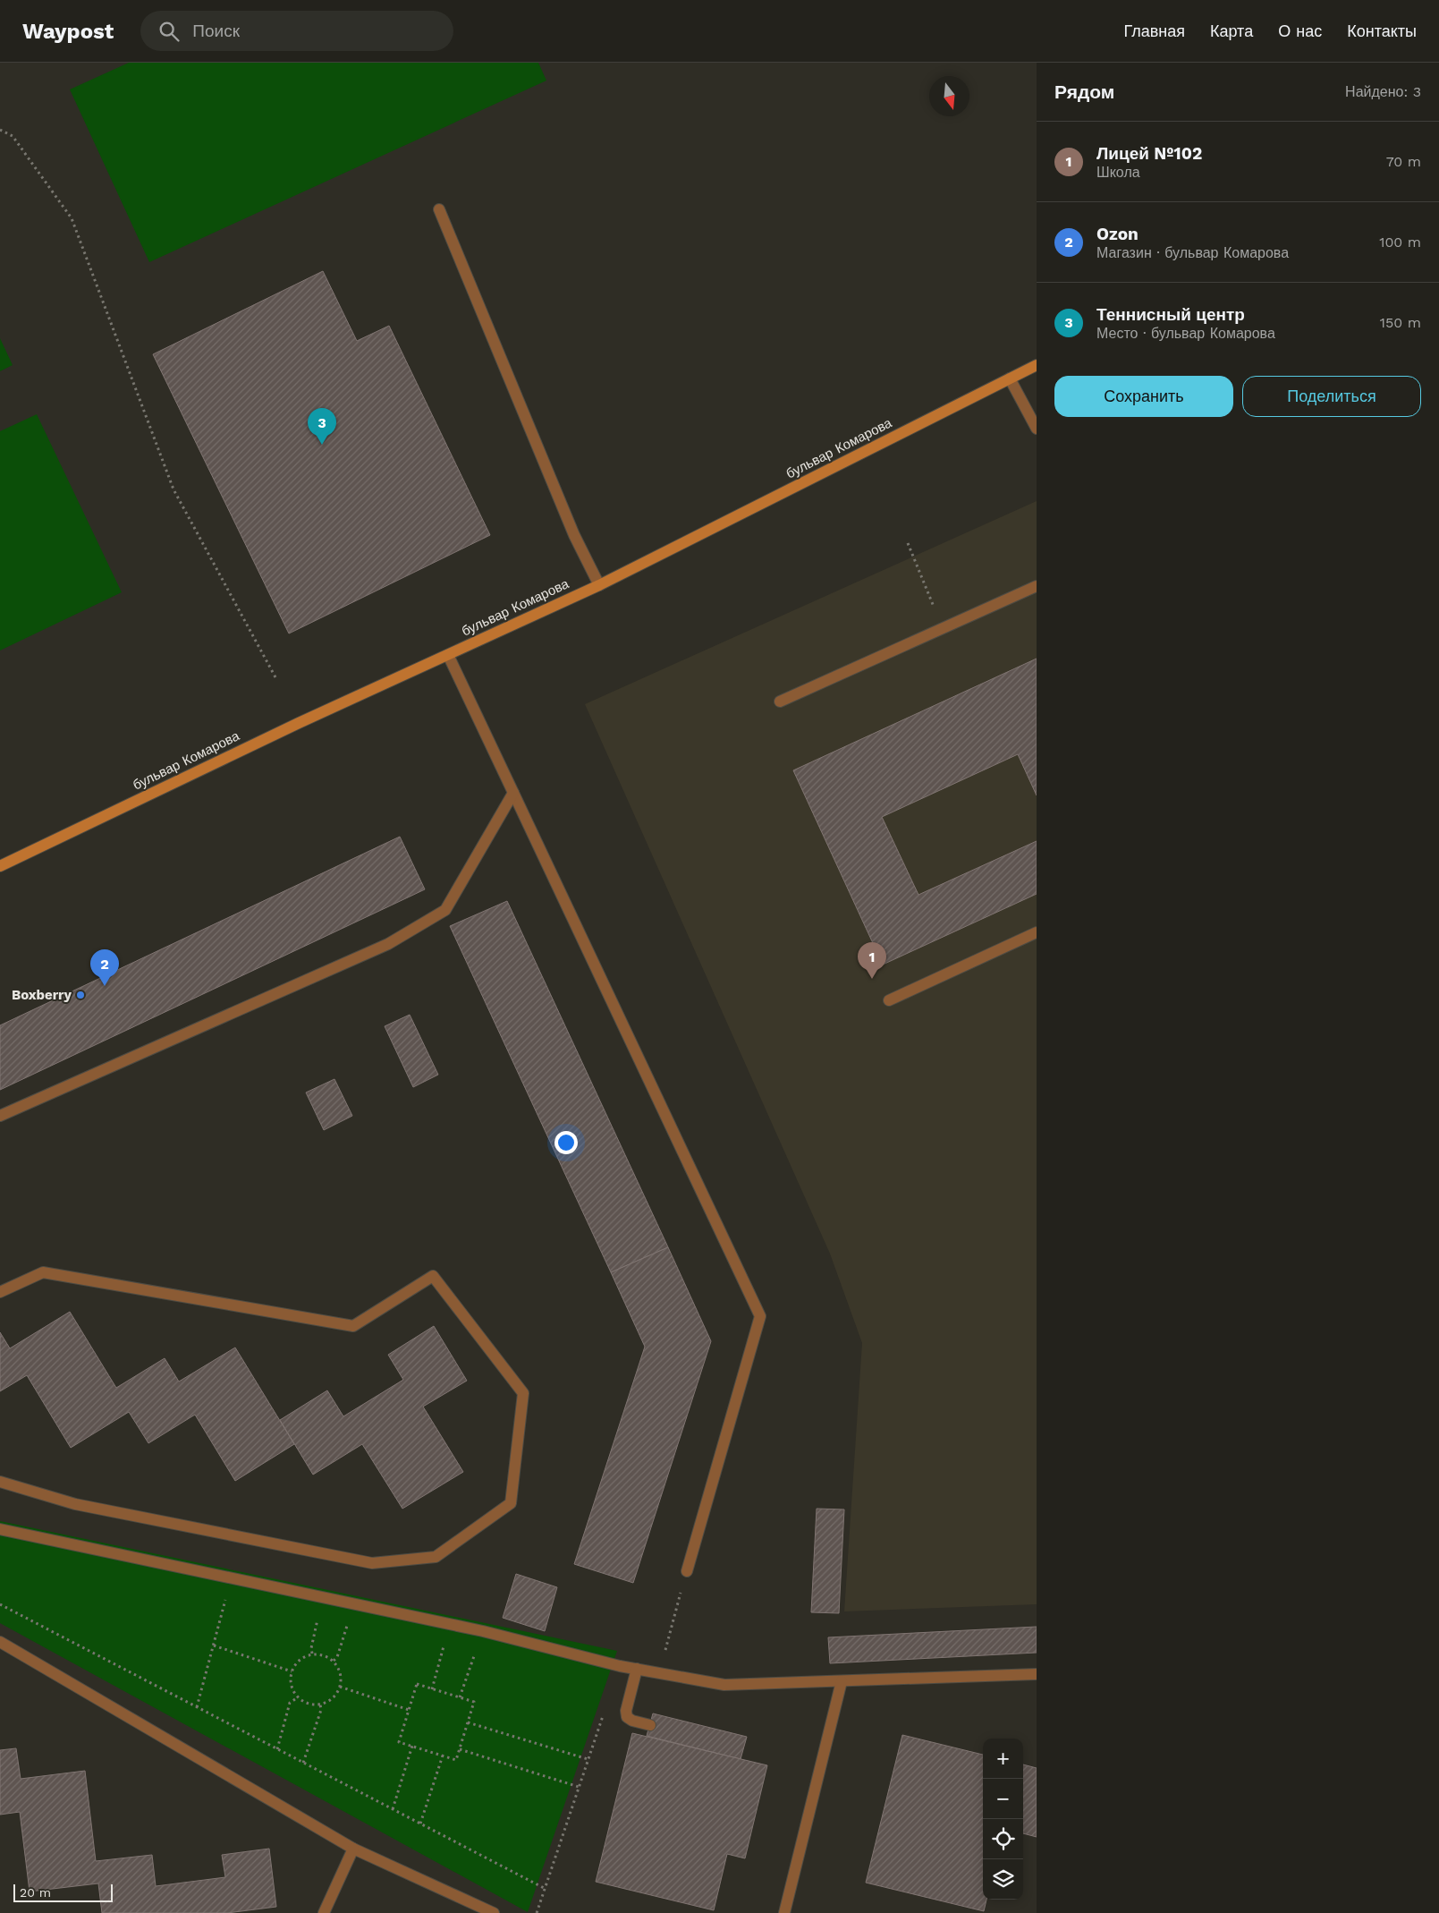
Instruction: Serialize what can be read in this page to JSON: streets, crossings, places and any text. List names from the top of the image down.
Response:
{
  "streets": {
    "street": ["бульвар Комарова"]
  },
  "places": ["Boxberry"],
  "scale_bar": "20 m",
  "north": "bottom",
  "page": {
    "header": "Waypost",
    "search": "Поиск",
    "nav": [
      "Главная",
      "Карта",
      "О нас",
      "Контакты"
    ],
    "heading": ["Рядом", "Найдено: 3"],
    "list": [
      {
        "mark": "1",
        "name": "Лицей №102",
        "note": "Школа",
        "value": "70 m"
      },
      {
        "mark": "2",
        "name": "Ozon",
        "note": "Магазин · бульвар Комарова",
        "value": "100 m"
      },
      {
        "mark": "3",
        "name": "Теннисный центр",
        "note": "Место · бульвар Комарова",
        "value": "150 m"
      }
    ],
    "buttons": ["Сохранить", "Поделиться"],
    "pins": ["3", "1", "2"],
    "map_buttons": ["+", "−"],
    "scale": "20 m"
  }
}
